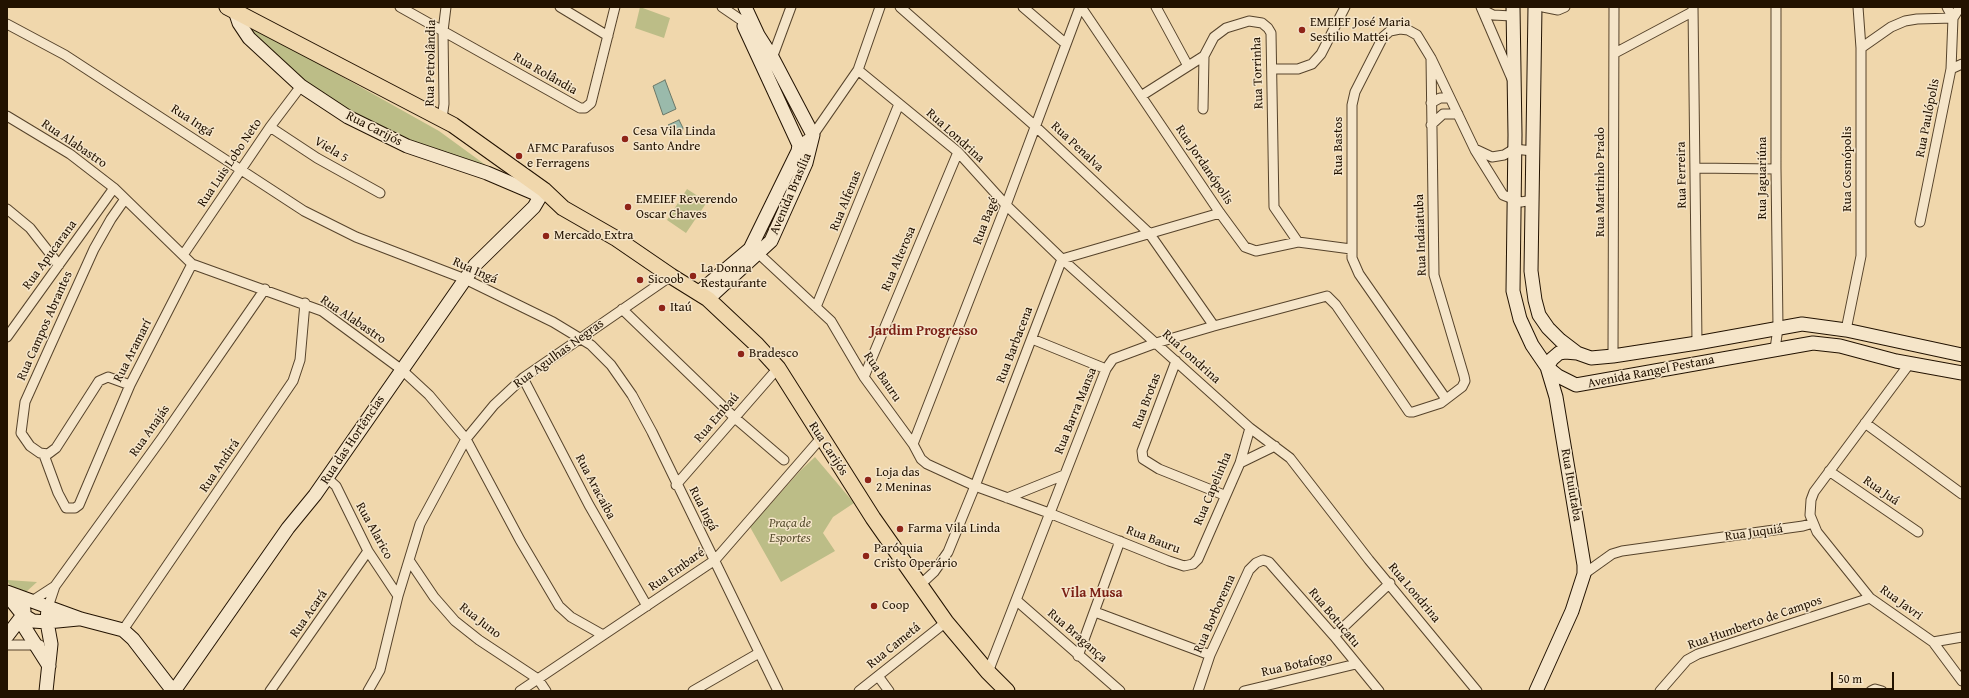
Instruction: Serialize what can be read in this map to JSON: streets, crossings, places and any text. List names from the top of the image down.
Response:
{
  "streets": {
    "main road": [
      "Rua Carijós",
      "Avenida Brasília",
      "Avenida Rangel Pestana",
      "Rua das Hortências",
      "Rua Ituiutaba"
    ],
    "street": [
      "Rua Petrolândia",
      "Rua Torrinha",
      "Rua Rolândia",
      "Rua Paulópolis",
      "Rua Ingá",
      "Rua Londrina",
      "Rua Alabastro",
      "Rua Bastos",
      "Rua Penalva",
      "Viela 5",
      "Rua Luis Lobo Neto",
      "Rua Jordanópolis",
      "Rua Cosmópolis",
      "Rua Ferreira",
      "Rua Jaguariúna",
      "Rua Martinho Prado",
      "Rua Alfenas",
      "Rua Bagé",
      "Rua Indaiatuba",
      "Rua Apucarana",
      "Rua Alterosa",
      "Rua Campos Abrantes",
      "Rua Barbacena",
      "Rua Aramarí",
      "Rua Agulhas Negras",
      "Rua Bauru",
      "Rua Brotas",
      "Rua Barra Mansa",
      "Rua Embaú",
      "Rua Anajás",
      "Rua Andirá",
      "Rua Aracaiba",
      "Rua Capelinha",
      "Rua Juá",
      "Rua Alarico",
      "Rua Juquiá",
      "Rua Embaré",
      "Rua Javri",
      "Rua Acará",
      "Rua Borborema",
      "Rua Botucatu",
      "Rua Juno",
      "Rua Humberto de Campos",
      "Rua Bragança",
      "Rua Cametá",
      "Rua Botafogo"
    ]
  },
  "crossings": [
    ["Rua Petrolândia", "Rua Rolândia"],
    ["Rua Petrolândia", "Rua Carijós"],
    ["Rua Torrinha", "Rua Jordanópolis"],
    ["Rua Ingá", "Rua Luis Lobo Neto"],
    ["Rua Ingá", "Rua Agulhas Negras"],
    ["Rua Ingá", "Rua Embaú"],
    ["Rua Ingá", "Rua das Hortências"],
    ["Rua Ingá", "Rua Embaré"],
    ["Rua Carijós", "Rua Luis Lobo Neto"],
    ["Rua Carijós", "Avenida Brasília"],
    ["Rua Carijós", "Rua Barbacena"],
    ["Rua Carijós", "Rua Agulhas Negras"],
    ["Rua Carijós", "Rua Barra Mansa"],
    ["Rua Carijós", "Rua Embaú"],
    ["Rua Carijós", "Rua das Hortências"],
    ["Rua Carijós", "Rua Embaré"],
    ["Rua Carijós", "Rua Cametá"],
    ["Rua Londrina", "Rua Alfenas"],
    ["Rua Londrina", "Rua Bagé"],
    ["Rua Londrina", "Rua Alterosa"],
    ["Rua Londrina", "Rua Barbacena"],
    ["Rua Londrina", "Rua Brotas"],
    ["Rua Londrina", "Rua Barra Mansa"],
    ["Rua Londrina", "Rua Capelinha"],
    ["Rua Alabastro", "Rua Luis Lobo Neto"],
    ["Rua Alabastro", "Rua Apucarana"],
    ["Rua Alabastro", "Rua Campos Abrantes"],
    ["Rua Alabastro", "Rua Aramarí"],
    ["Rua Alabastro", "Rua Agulhas Negras"],
    ["Rua Alabastro", "Rua Anajás"],
    ["Rua Alabastro", "Rua das Hortências"],
    ["Rua Alabastro", "Rua Andirá"],
    ["Rua Alabastro", "Rua Embaré"],
    ["Rua Bastos", "Rua Jordanópolis"],
    ["Rua Bastos", "Rua Indaiatuba"],
    ["Rua Bastos", "Avenida Rangel Pestana"],
    ["Rua Bastos", "Rua Barra Mansa"],
    ["Rua Penalva", "Rua Bagé"],
    ["Rua Penalva", "Rua Barra Mansa"],
    ["Viela 5", "Rua Luis Lobo Neto"],
    ["Rua Jordanópolis", "Rua Bagé"],
    ["Rua Cosmópolis", "Avenida Rangel Pestana"],
    ["Rua Ferreira", "Avenida Rangel Pestana"],
    ["Rua Jaguariúna", "Avenida Rangel Pestana"],
    ["Rua Martinho Prado", "Avenida Rangel Pestana"],
    ["Avenida Brasília", "Rua Bauru"],
    ["Rua Alfenas", "Rua Bauru"],
    ["Rua Bagé", "Rua Bauru"],
    ["Rua Indaiatuba", "Rua Barra Mansa"],
    ["Rua Alterosa", "Rua Bauru"],
    ["Rua Campos Abrantes", "Rua Aramarí"],
    ["Rua Barbacena", "Rua Bauru"],
    ["Rua Agulhas Negras", "Rua Aracaiba"],
    ["Rua Agulhas Negras", "Rua Alarico"],
    ["Rua Agulhas Negras", "Rua Juno"],
    ["Avenida Rangel Pestana", "Rua Ituiutaba"],
    ["Rua Bauru", "Rua Barra Mansa"],
    ["Rua Bauru", "Rua Capelinha"],
    ["Rua Brotas", "Rua Capelinha"],
    ["Rua Barra Mansa", "Rua Bragança"],
    ["Rua das Hortências", "Rua Alarico"],
    ["Rua Ituiutaba", "Rua Juquiá"],
    ["Rua Aracaiba", "Rua Embaré"],
    ["Rua Alarico", "Rua Acará"],
    ["Rua Juquiá", "Rua Javri"],
    ["Rua Embaré", "Rua Juno"],
    ["Rua Javri", "Rua Humberto de Campos"],
    ["Rua Borborema", "Rua Botucatu"],
    ["Rua Botucatu", "Rua Botafogo"]
  ],
  "districts": ["Jardim Progresso", "Vila Musa"],
  "parks": ["Praça de Esportes"],
  "places": [
    "EMEIEF José Maria Sestilio Mattei",
    "Cesa Vila Linda Santo Andre",
    "AFMC Parafusos e Ferragens",
    "EMEIEF Reverendo Oscar Chaves",
    "Mercado Extra",
    "La Donna Restaurante",
    "Sicoob",
    "Itaú",
    "Bradesco",
    "Loja das 2 Meninas",
    "Farma Vila Linda",
    "Paróquia Cristo Operário",
    "Coop"
  ],
  "scale_bar": "50 m"
}
